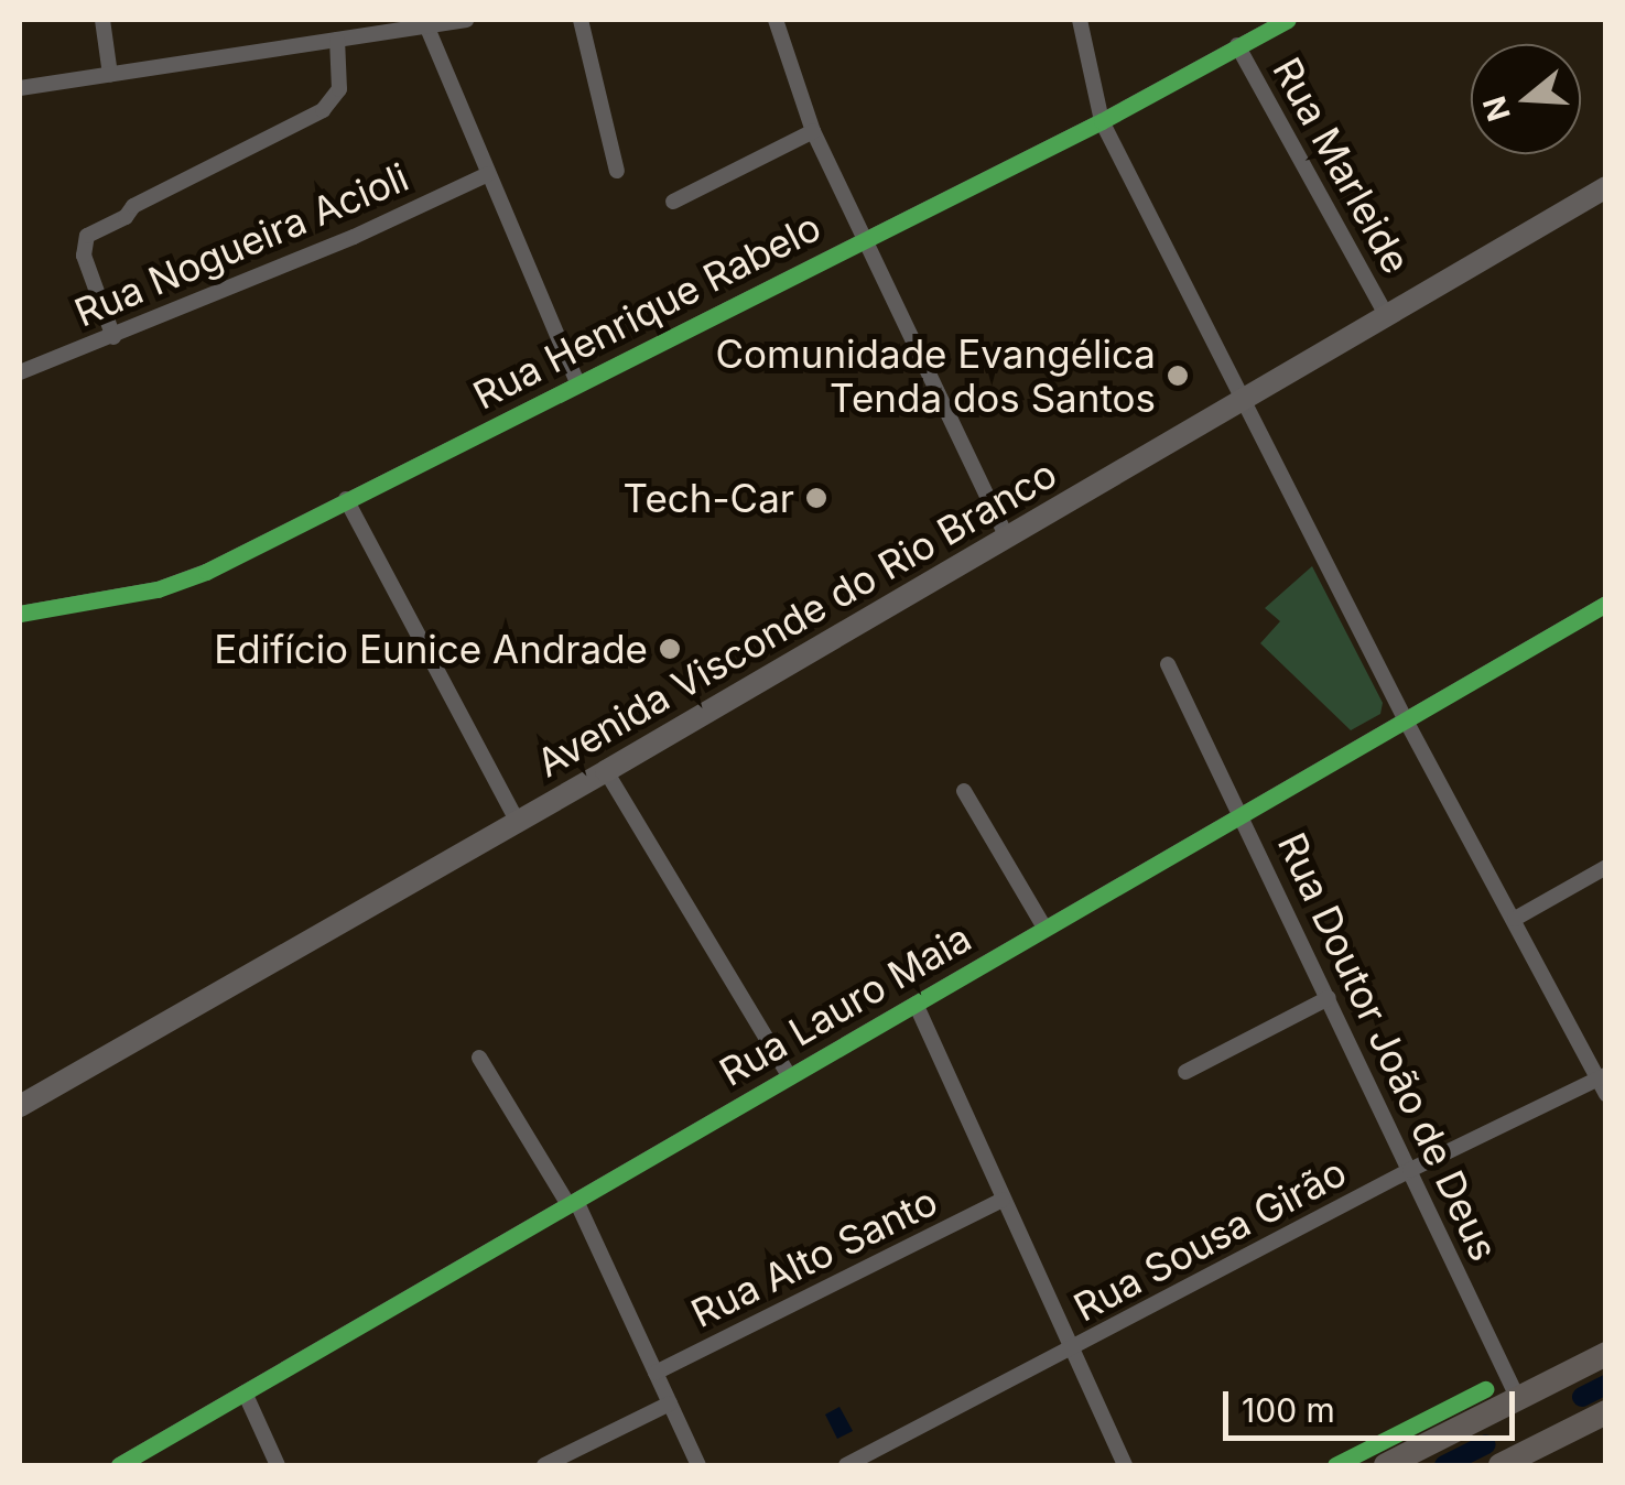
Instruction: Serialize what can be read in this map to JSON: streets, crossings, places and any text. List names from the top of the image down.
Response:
{
  "streets": {
    "main road": ["Avenida Visconde do Rio Branco"],
    "street": [
      "Rua Marleide",
      "Rua Nogueira Acioli",
      "Rua Henrique Rabelo",
      "Rua Lauro Maia",
      "Rua Doutor João de Deus",
      "Rua Sousa Girão",
      "Rua Alto Santo"
    ]
  },
  "crossings": [
    ["Rua Marleide", "Rua Henrique Rabelo"],
    ["Rua Marleide", "Avenida Visconde do Rio Branco"],
    ["Rua Lauro Maia", "Rua Doutor João de Deus"],
    ["Rua Doutor João de Deus", "Rua Sousa Girão"]
  ],
  "places": ["Comunidade Evangélica Tenda dos Santos", "Tech-Car", "Edifício Eunice Andrade"],
  "scale_bar": "100 m",
  "north": "left"
}
